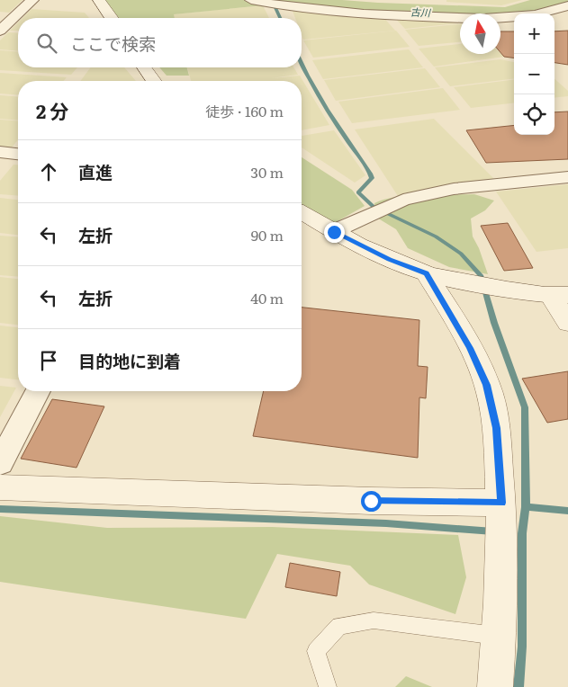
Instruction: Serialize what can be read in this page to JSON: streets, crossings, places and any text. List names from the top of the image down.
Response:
{
  "water": ["古川"],
  "north": "top",
  "page": {
    "map_buttons": ["+", "−"],
    "search": "ここで検索",
    "heading": ["2 分", "徒歩 · 160 m"],
    "list": [
      ["直進", "30 m"],
      ["左折", "90 m"],
      ["左折", "40 m"],
      "目的地に到着"
    ]
  }
}
